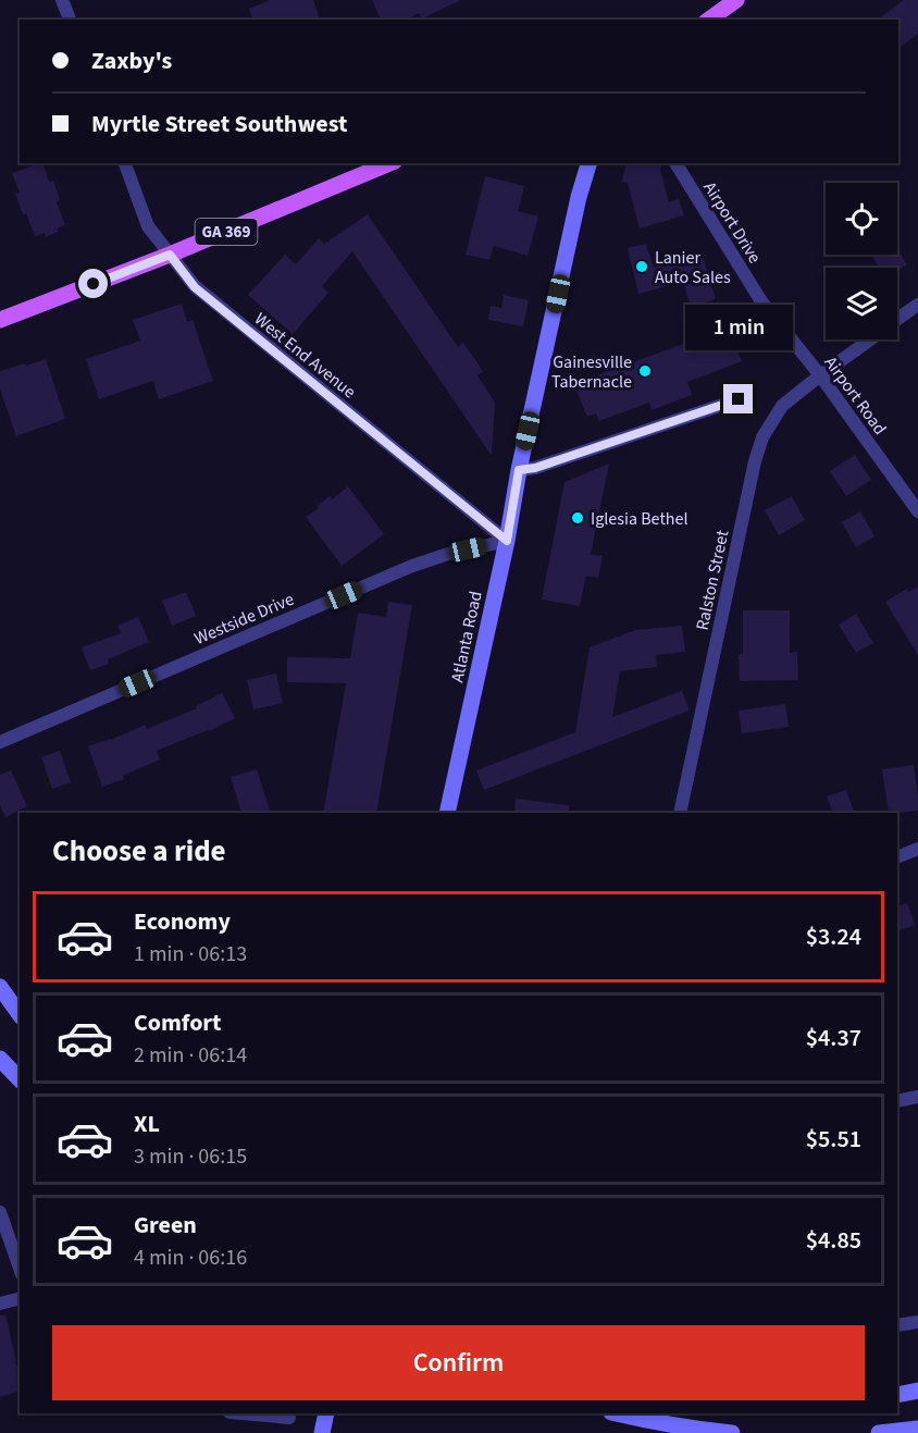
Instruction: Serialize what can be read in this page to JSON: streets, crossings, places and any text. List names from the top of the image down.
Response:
{
  "streets": {
    "main road": ["GA 369", "Atlanta Road"],
    "street": [
      "Airport Drive",
      "West End Avenue",
      "Airport Road",
      "Ralston Street",
      "Westside Drive"
    ]
  },
  "crossings": [
    ["Airport Drive", "Airport Road"],
    ["GA 369", "West End Avenue"],
    ["West End Avenue", "Westside Drive"],
    ["West End Avenue", "Atlanta Road"],
    ["Airport Road", "Ralston Street"],
    ["Westside Drive", "Atlanta Road"]
  ],
  "places": ["Lanier Auto Sales", "Gainesville Tabernacle", "Iglesia Bethel"],
  "page": {
    "banner": ["Zaxby's", "Myrtle Street Southwest"],
    "bubble": "1 min",
    "heading": "Choose a ride",
    "list": [
      {
        "name": "Economy",
        "note": "1 min · 06:13",
        "value": "$3.24"
      },
      {
        "name": "Comfort",
        "note": "2 min · 06:14",
        "value": "$4.37"
      },
      {
        "name": "XL",
        "note": "3 min · 06:15",
        "value": "$5.51"
      },
      {
        "name": "Green",
        "note": "4 min · 06:16",
        "value": "$4.85"
      }
    ],
    "buttons": "Confirm"
  }
}
